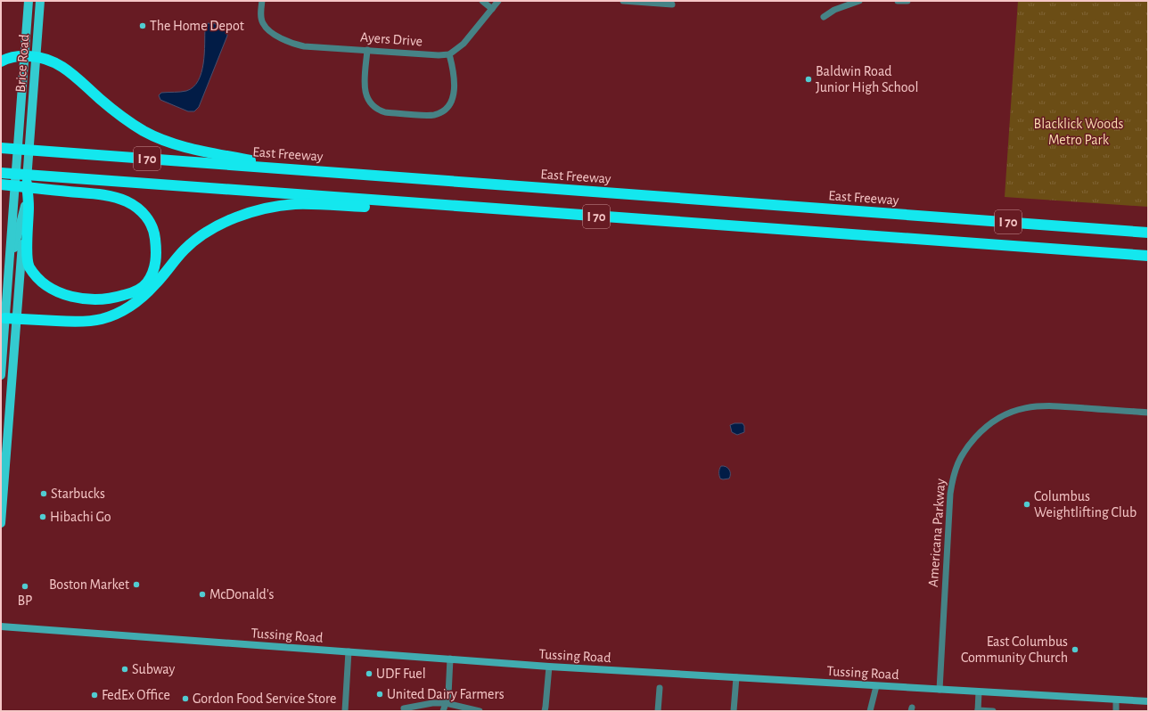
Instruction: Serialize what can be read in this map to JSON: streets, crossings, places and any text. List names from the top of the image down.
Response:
{
  "streets": {
    "highway": ["East Freeway", "I 70"],
    "main road": ["Brice Road", "Tussing Road"],
    "street": ["Ayers Drive", "Americana Parkway"]
  },
  "crossings": [
    ["Americana Parkway", "Tussing Road"]
  ],
  "parks": ["Blacklick Woods Metro Park"],
  "places": [
    "The Home Depot",
    "Baldwin Road Junior High School",
    "Starbucks",
    "Columbus Weightlifting Club",
    "Hibachi Go",
    "Boston Market",
    "BP",
    "McDonald's",
    "East Columbus Community Church",
    "Subway",
    "UDF Fuel",
    "United Dairy Farmers",
    "FedEx Office",
    "Gordon Food Service Store"
  ]
}
